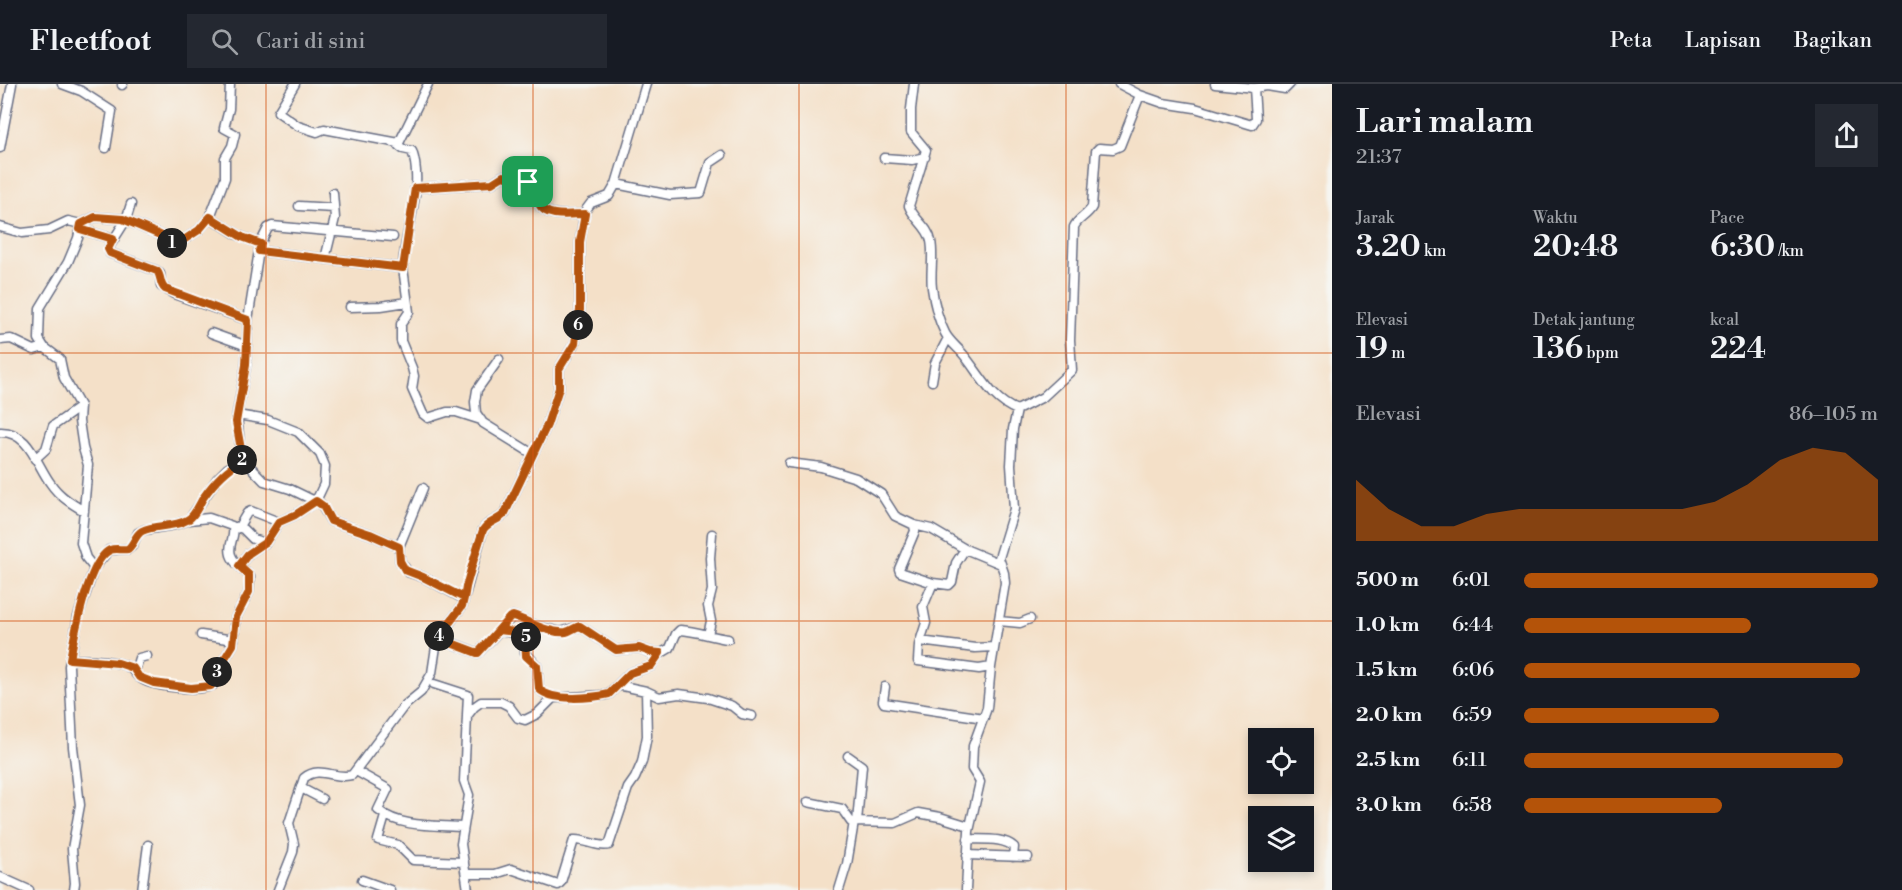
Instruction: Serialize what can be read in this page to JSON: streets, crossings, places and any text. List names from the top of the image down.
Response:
{
  "page": {
    "header": "Fleetfoot",
    "search": "Cari di sini",
    "nav": ["Peta", "Lapisan", "Bagikan"],
    "heading": ["Lari malam", "21:37"],
    "stats": [
      ["Jarak", "3.20 km"],
      ["Waktu", "20:48"],
      ["Pace", "6:30 /km"],
      ["Elevasi", "19 m"],
      ["Detak jantung", "136 bpm"],
      ["kcal", "224"]
    ],
    "pins": [
      "1",
      "6",
      "2",
      "4",
      "5",
      "3"
    ],
    "chart": ["Elevasi", "86–105 m"],
    "list": [
      {
        "name": "500 m",
        "note": "6:01"
      },
      {
        "name": "1.0 km",
        "note": "6:44"
      },
      {
        "name": "1.5 km",
        "note": "6:06"
      },
      {
        "name": "2.0 km",
        "note": "6:59"
      },
      {
        "name": "2.5 km",
        "note": "6:11"
      },
      {
        "name": "3.0 km",
        "note": "6:58"
      }
    ]
  }
}
